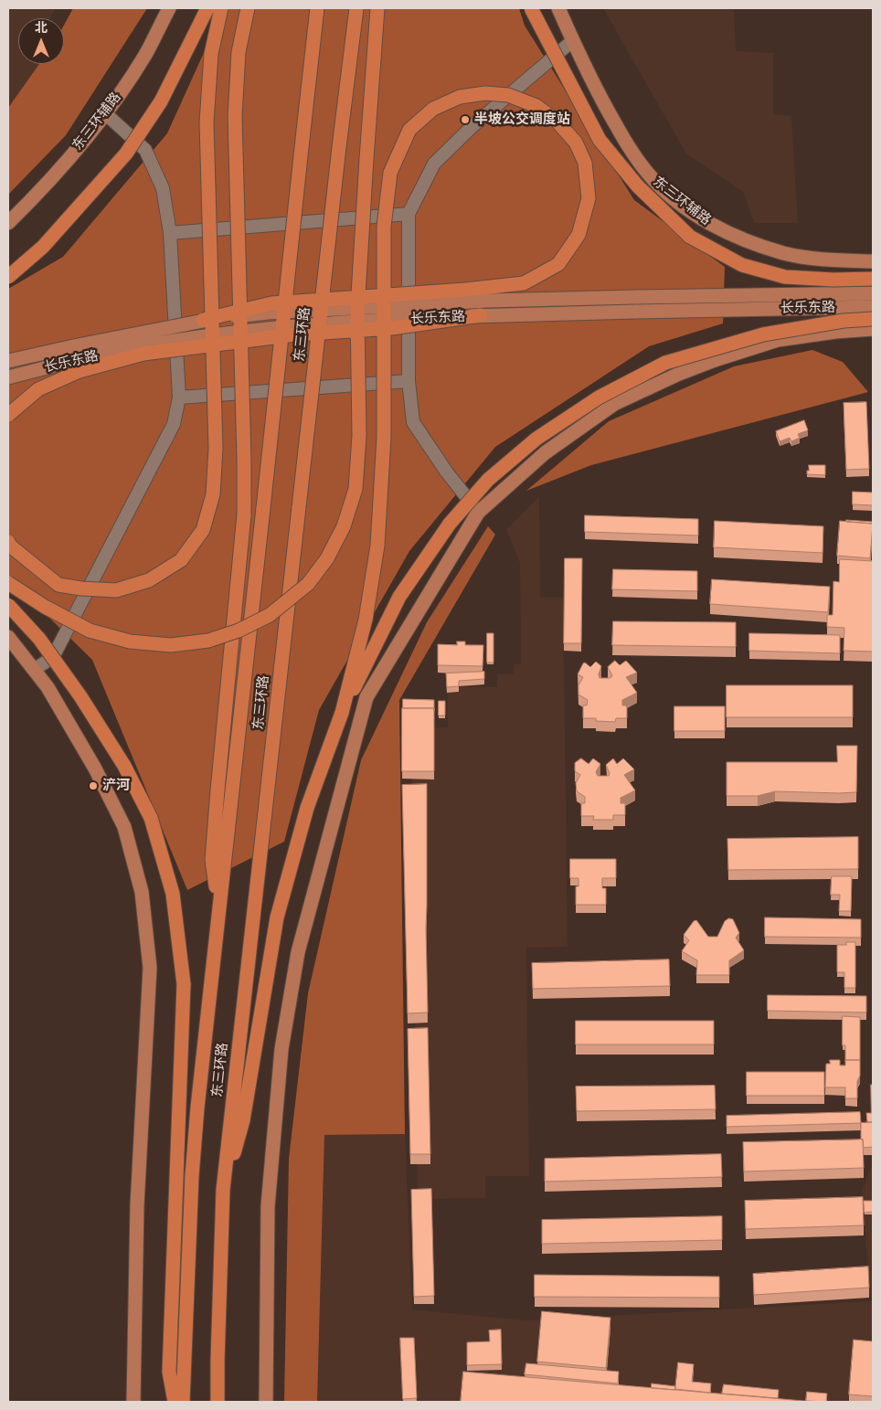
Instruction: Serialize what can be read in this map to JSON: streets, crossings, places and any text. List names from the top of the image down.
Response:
{
  "streets": {
    "highway": ["东三环路"],
    "main road": ["东三环辅路", "长乐东路"]
  },
  "places": ["半坡公交调度站", "浐河"],
  "north": "top"
}
